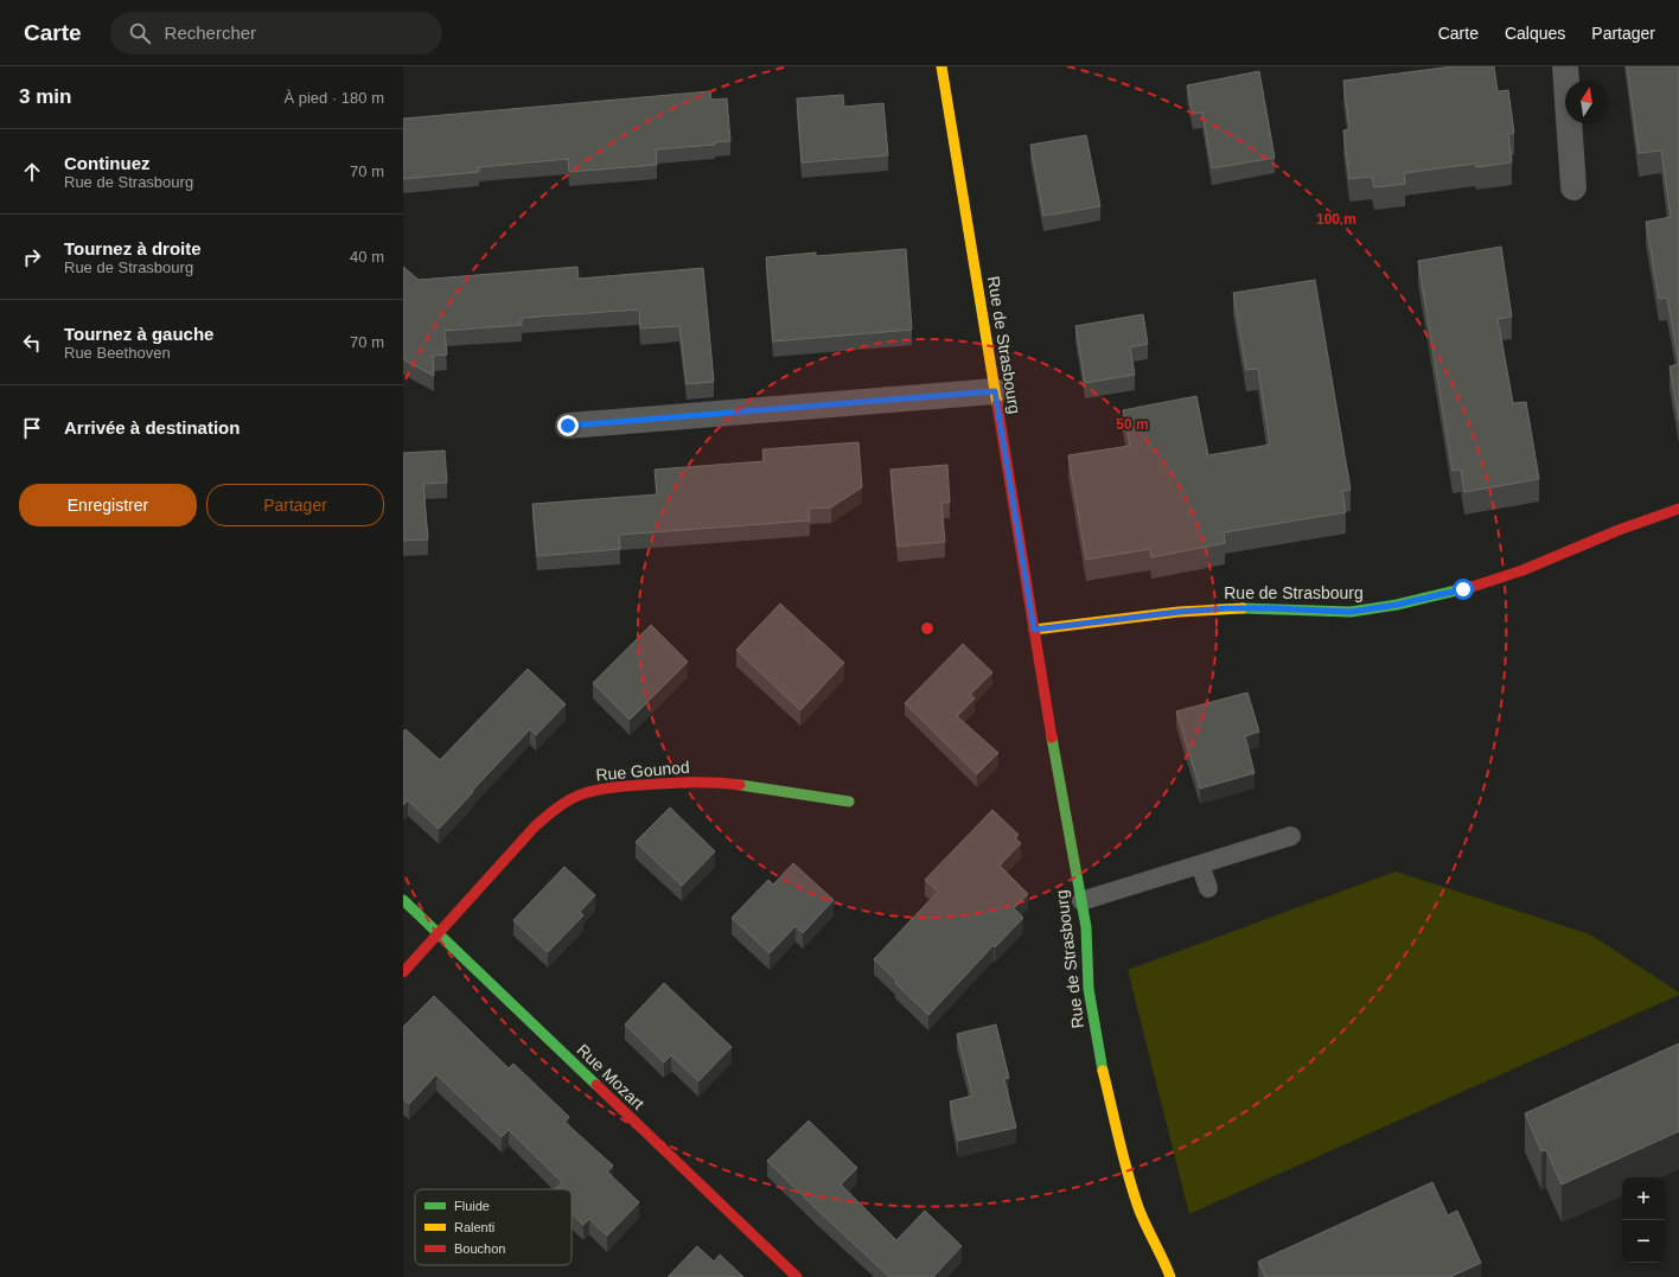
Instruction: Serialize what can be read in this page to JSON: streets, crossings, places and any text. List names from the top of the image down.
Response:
{
  "streets": {
    "street": ["Rue de Strasbourg", "Rue Gounod", "Rue Mozart"]
  },
  "crossings": [
    ["Rue Gounod", "Rue Mozart"]
  ],
  "legend": ["Fluide", "Ralenti", "Bouchon"],
  "north": "top",
  "page": {
    "header": "Carte",
    "search": "Rechercher",
    "nav": ["Carte", "Calques", "Partager"],
    "heading": ["3 min", "À pied · 180 m"],
    "list": [
      ["Continuez", "Rue de Strasbourg", "70 m"],
      ["Tournez à droite", "Rue de Strasbourg", "40 m"],
      ["Tournez à gauche", "Rue Beethoven", "70 m"],
      "Arrivée à destination"
    ],
    "buttons": ["Enregistrer", "Partager"],
    "map_buttons": ["+", "−"]
  },
  "rings": ["100 m", "50 m"]
}
